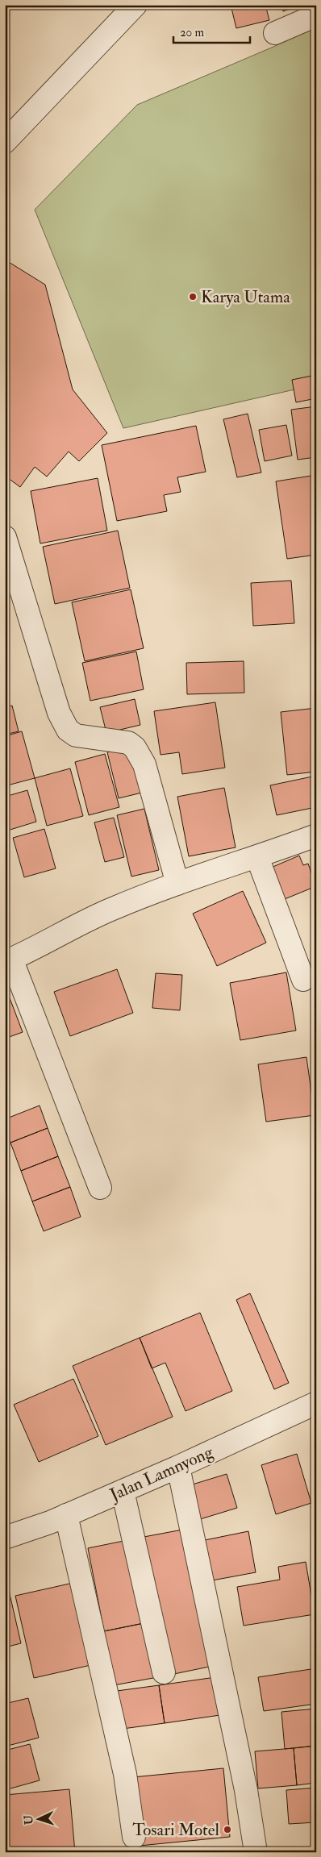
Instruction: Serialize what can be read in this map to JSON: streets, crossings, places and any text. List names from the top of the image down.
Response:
{
  "streets": {
    "street": ["Jalan Lamnyong"]
  },
  "places": ["Karya Utama", "Tosari Motel"],
  "scale_bar": "20 m",
  "north": "left"
}
